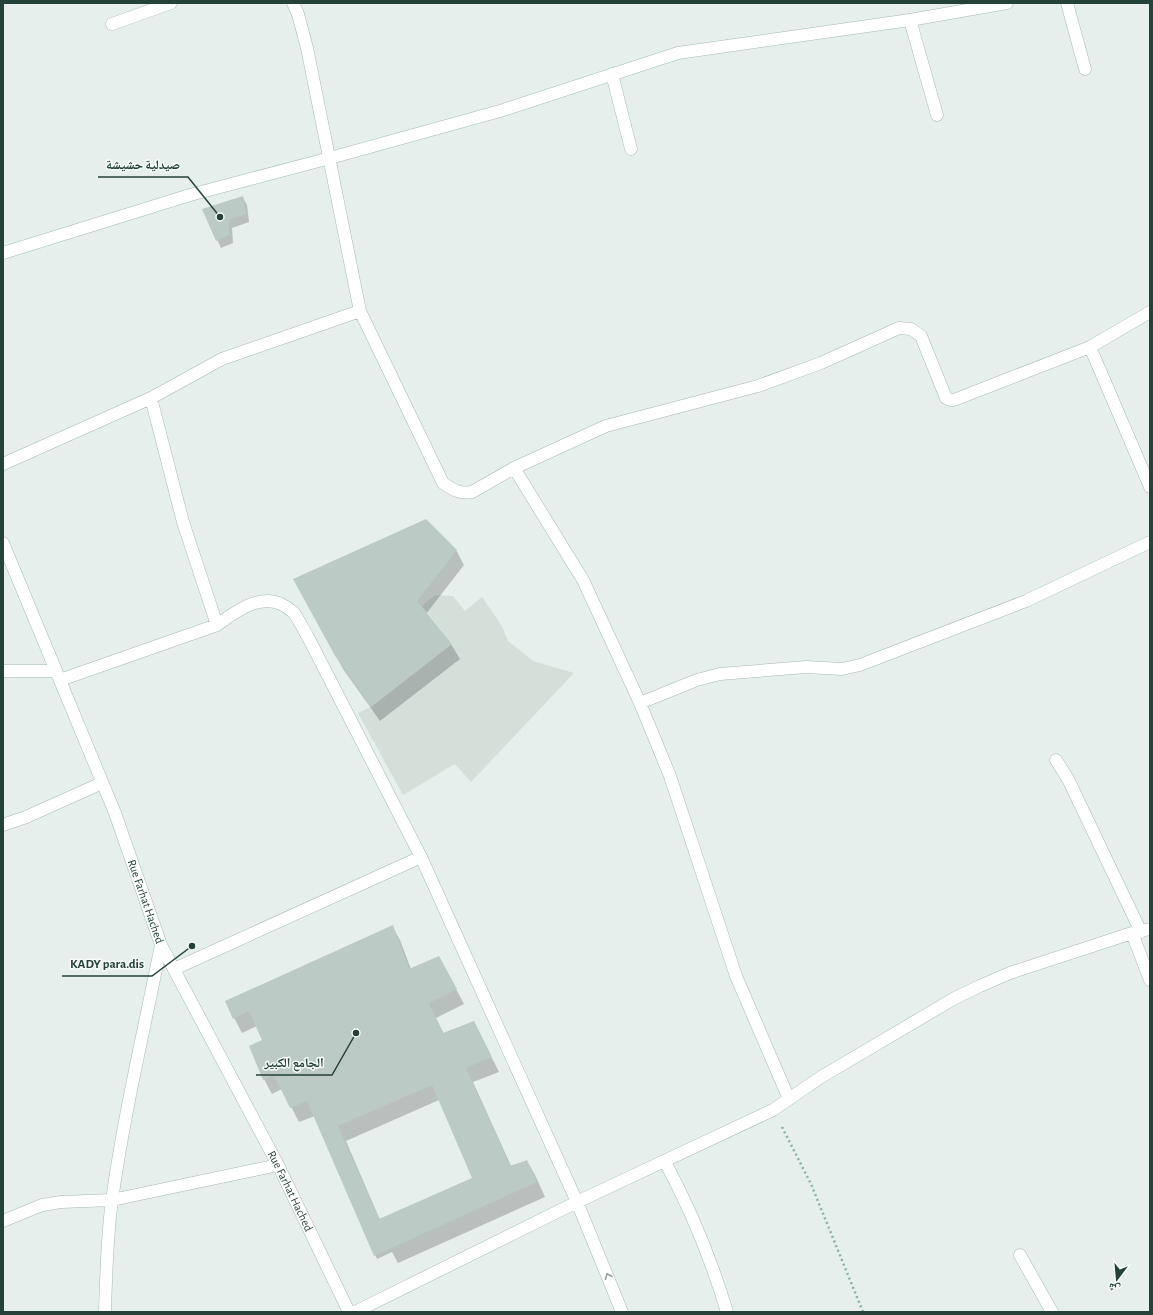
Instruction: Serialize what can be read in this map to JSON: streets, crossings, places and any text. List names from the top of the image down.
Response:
{
  "streets": {
    "street": ["Rue Farhat Hached"]
  },
  "places": ["صيدلية حشيشة", "KADY para.dis", "الجامع الكبير"],
  "north": "bottom"
}
